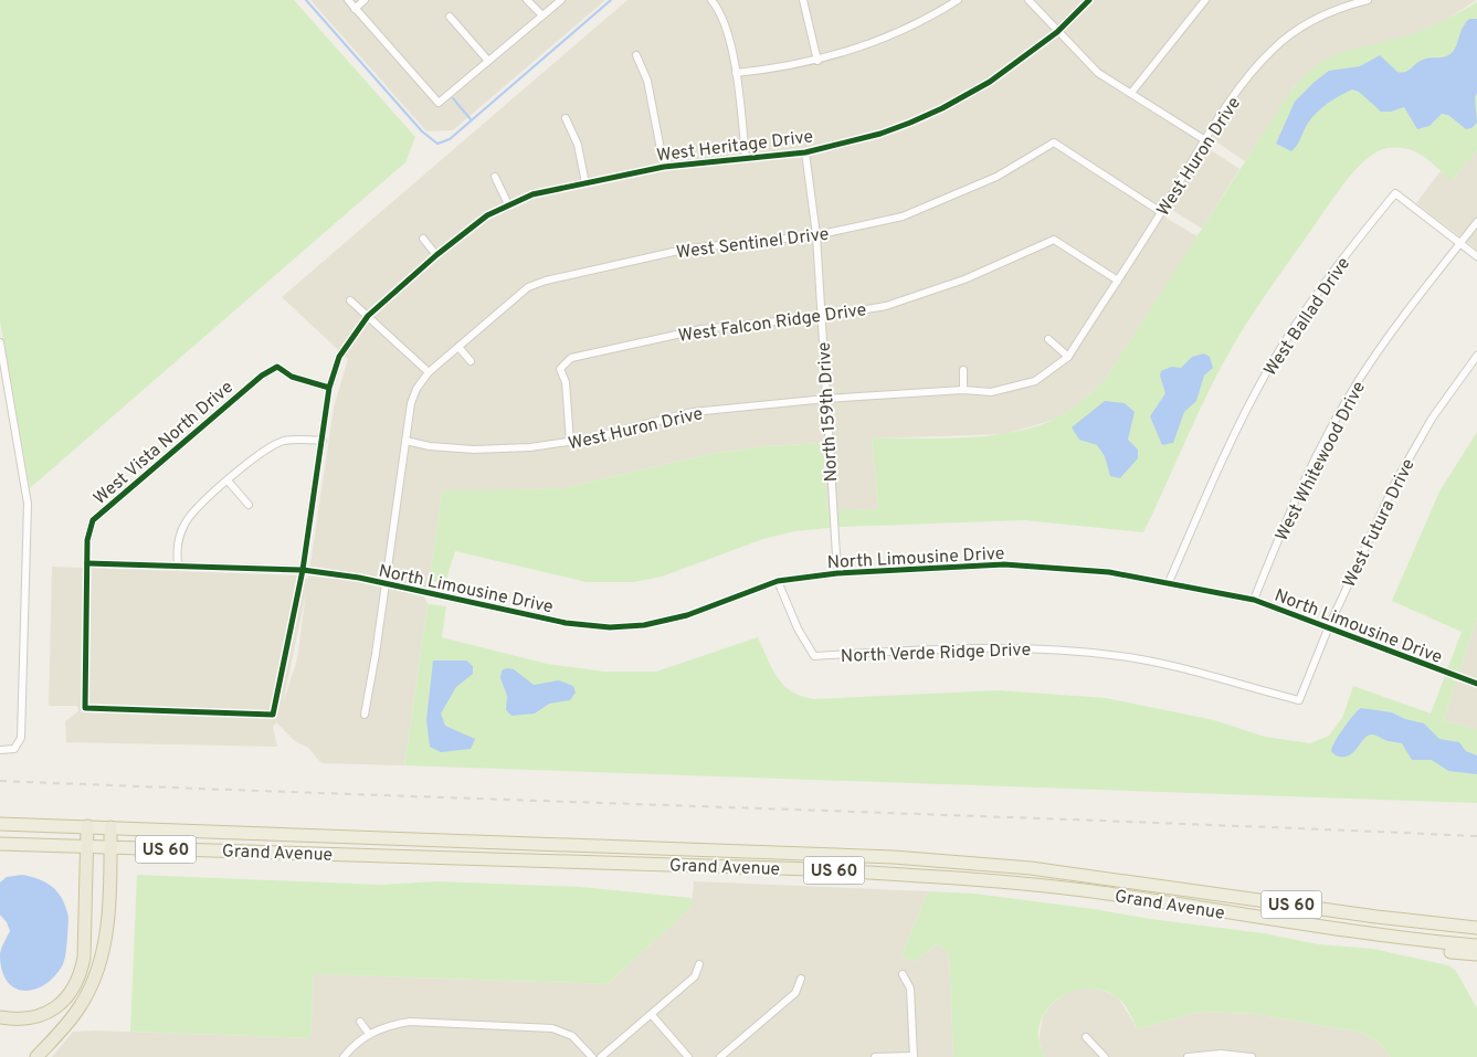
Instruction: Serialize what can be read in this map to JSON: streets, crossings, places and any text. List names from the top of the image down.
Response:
{
  "streets": {
    "highway": ["US 60", "Grand Avenue"],
    "street": [
      "West Heritage Drive",
      "West Huron Drive",
      "West Sentinel Drive",
      "West Ballad Drive",
      "West Falcon Ridge Drive",
      "North 159th Drive",
      "West Vista North Drive",
      "West Whitewood Drive",
      "West Futura Drive",
      "North Limousine Drive",
      "North Verde Ridge Drive"
    ]
  },
  "crossings": [
    ["West Heritage Drive", "North 159th Drive"],
    ["West Heritage Drive", "West Vista North Drive"],
    ["West Heritage Drive", "North Limousine Drive"],
    ["West Huron Drive", "West Sentinel Drive"],
    ["West Huron Drive", "West Falcon Ridge Drive"],
    ["West Huron Drive", "North 159th Drive"],
    ["West Sentinel Drive", "North 159th Drive"],
    ["West Sentinel Drive", "North Limousine Drive"],
    ["West Ballad Drive", "West Whitewood Drive"],
    ["West Ballad Drive", "North Limousine Drive"],
    ["West Falcon Ridge Drive", "North 159th Drive"],
    ["North 159th Drive", "North Limousine Drive"],
    ["West Vista North Drive", "North Limousine Drive"],
    ["West Whitewood Drive", "North Limousine Drive"],
    ["West Futura Drive", "North Limousine Drive"],
    ["West Futura Drive", "North Verde Ridge Drive"],
    ["North Limousine Drive", "North Verde Ridge Drive"]
  ]
}
